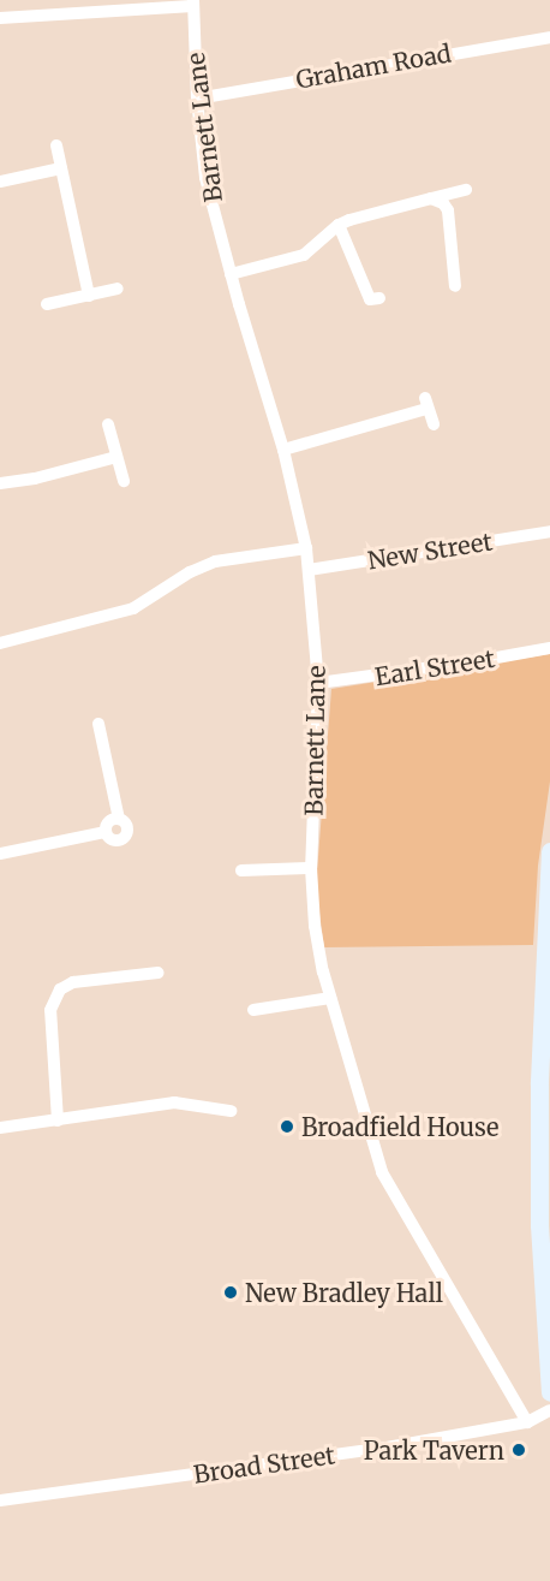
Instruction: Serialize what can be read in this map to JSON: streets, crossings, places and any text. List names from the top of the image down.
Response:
{
  "streets": {
    "street": [
      "Graham Road",
      "Barnett Lane",
      "New Street",
      "Earl Street",
      "Broad Street"
    ]
  },
  "crossings": [
    ["Graham Road", "Barnett Lane"],
    ["Barnett Lane", "New Street"],
    ["Barnett Lane", "Earl Street"],
    ["Barnett Lane", "Broad Street"]
  ],
  "places": ["Broadfield House", "New Bradley Hall", "Park Tavern"]
}
